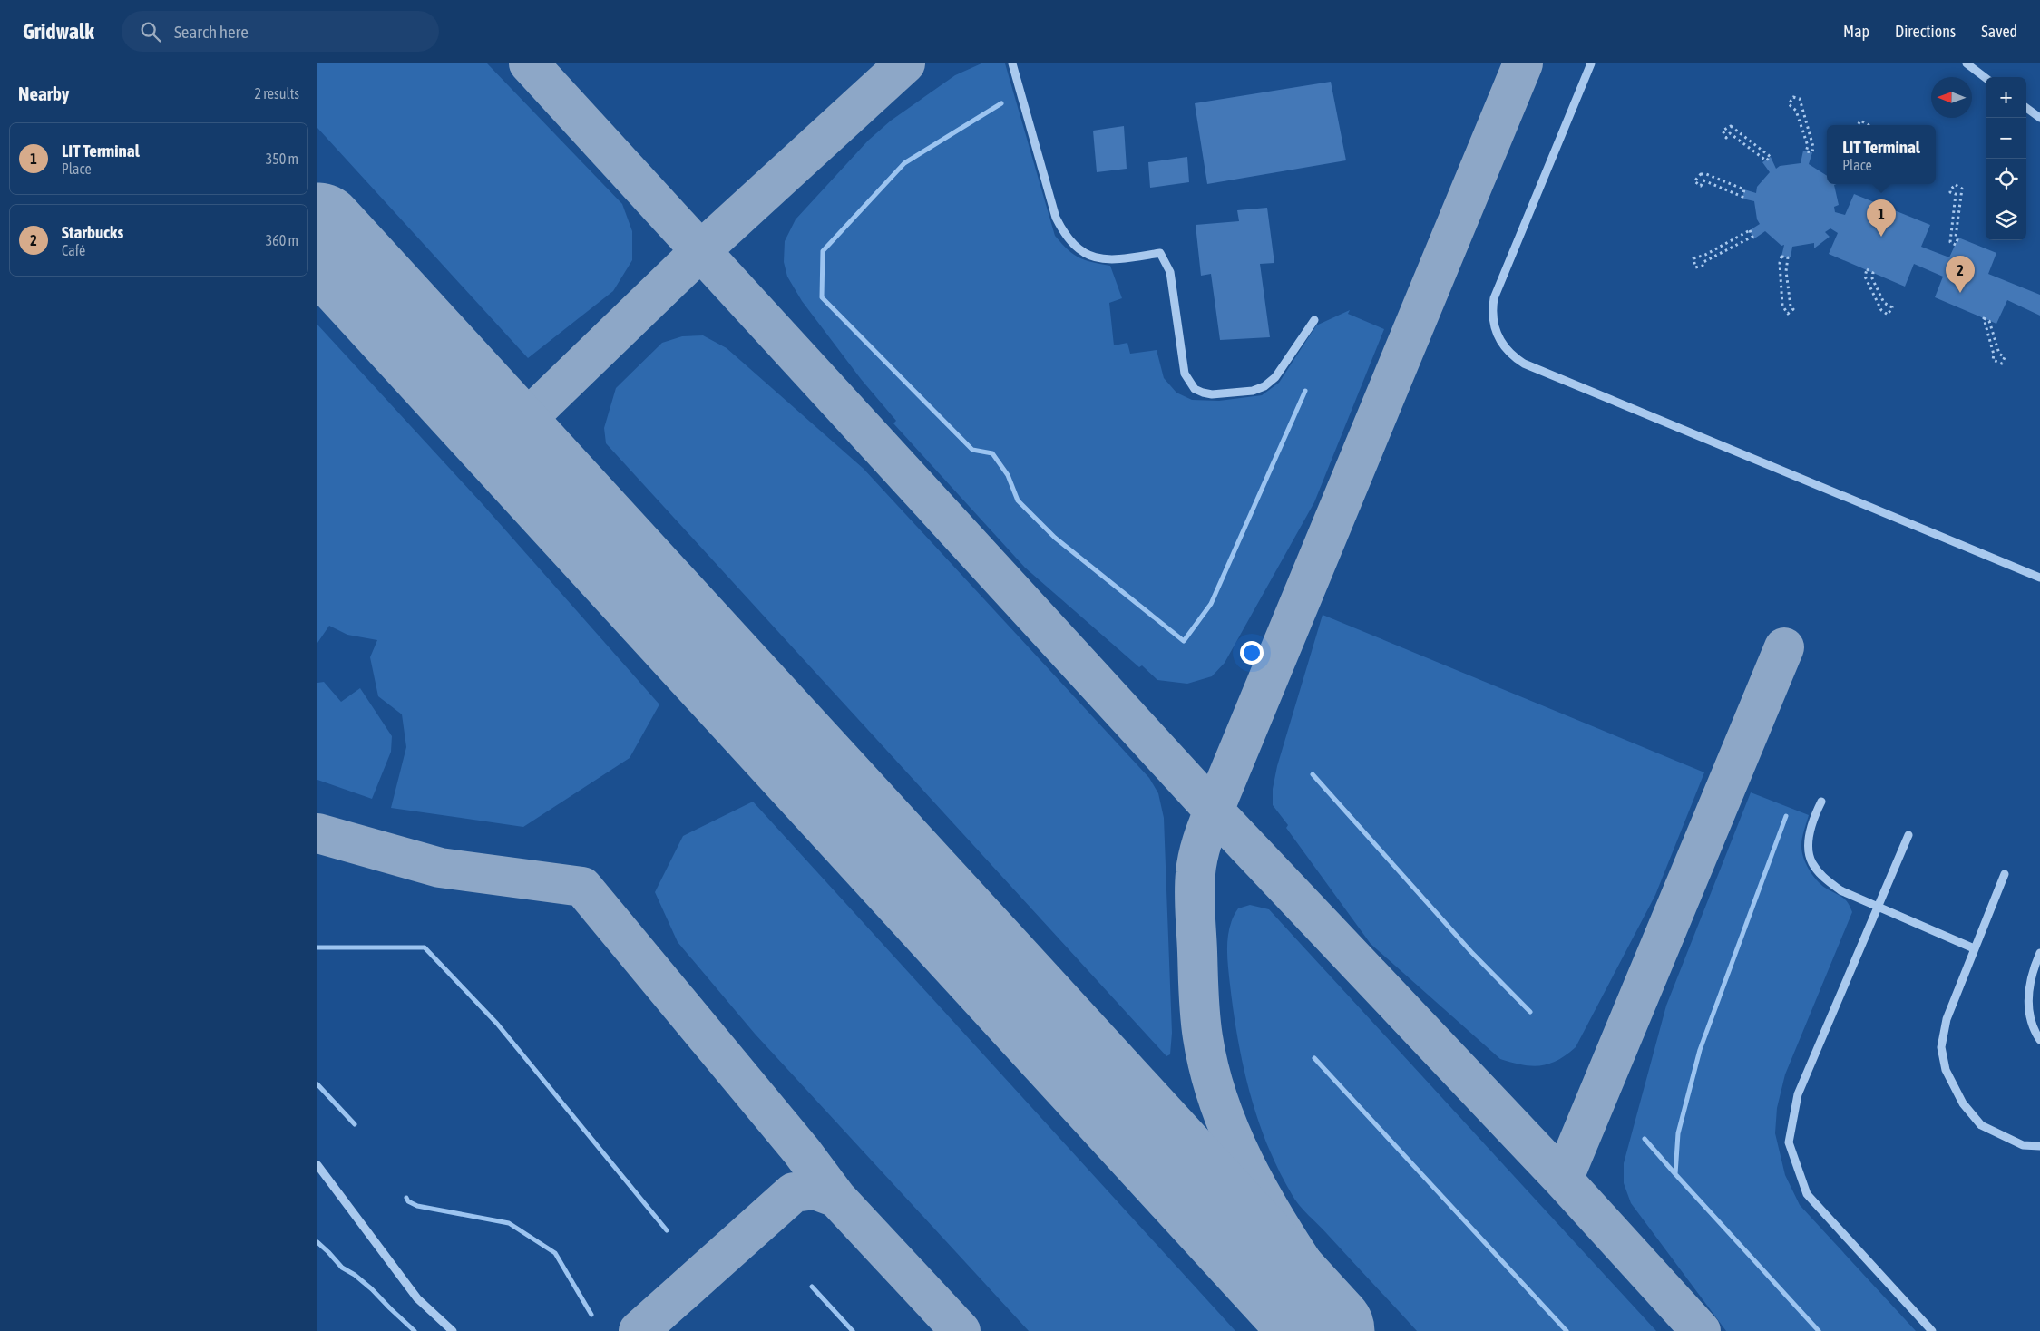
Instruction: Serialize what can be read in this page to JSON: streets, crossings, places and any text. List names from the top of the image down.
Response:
{
  "north": "left",
  "page": {
    "header": "Gridwalk",
    "search": "Search here",
    "nav": ["Map", "Directions", "Saved"],
    "heading": ["Nearby", "2 results"],
    "map_buttons": ["+", "−"],
    "list": [
      {
        "mark": "1",
        "name": "LIT Terminal",
        "note": "Place",
        "value": "350 m"
      },
      {
        "mark": "2",
        "name": "Starbucks",
        "note": "Café",
        "value": "360 m"
      }
    ],
    "popup": ["LIT Terminal", "Place"],
    "pins": ["1", "2"]
  }
}
